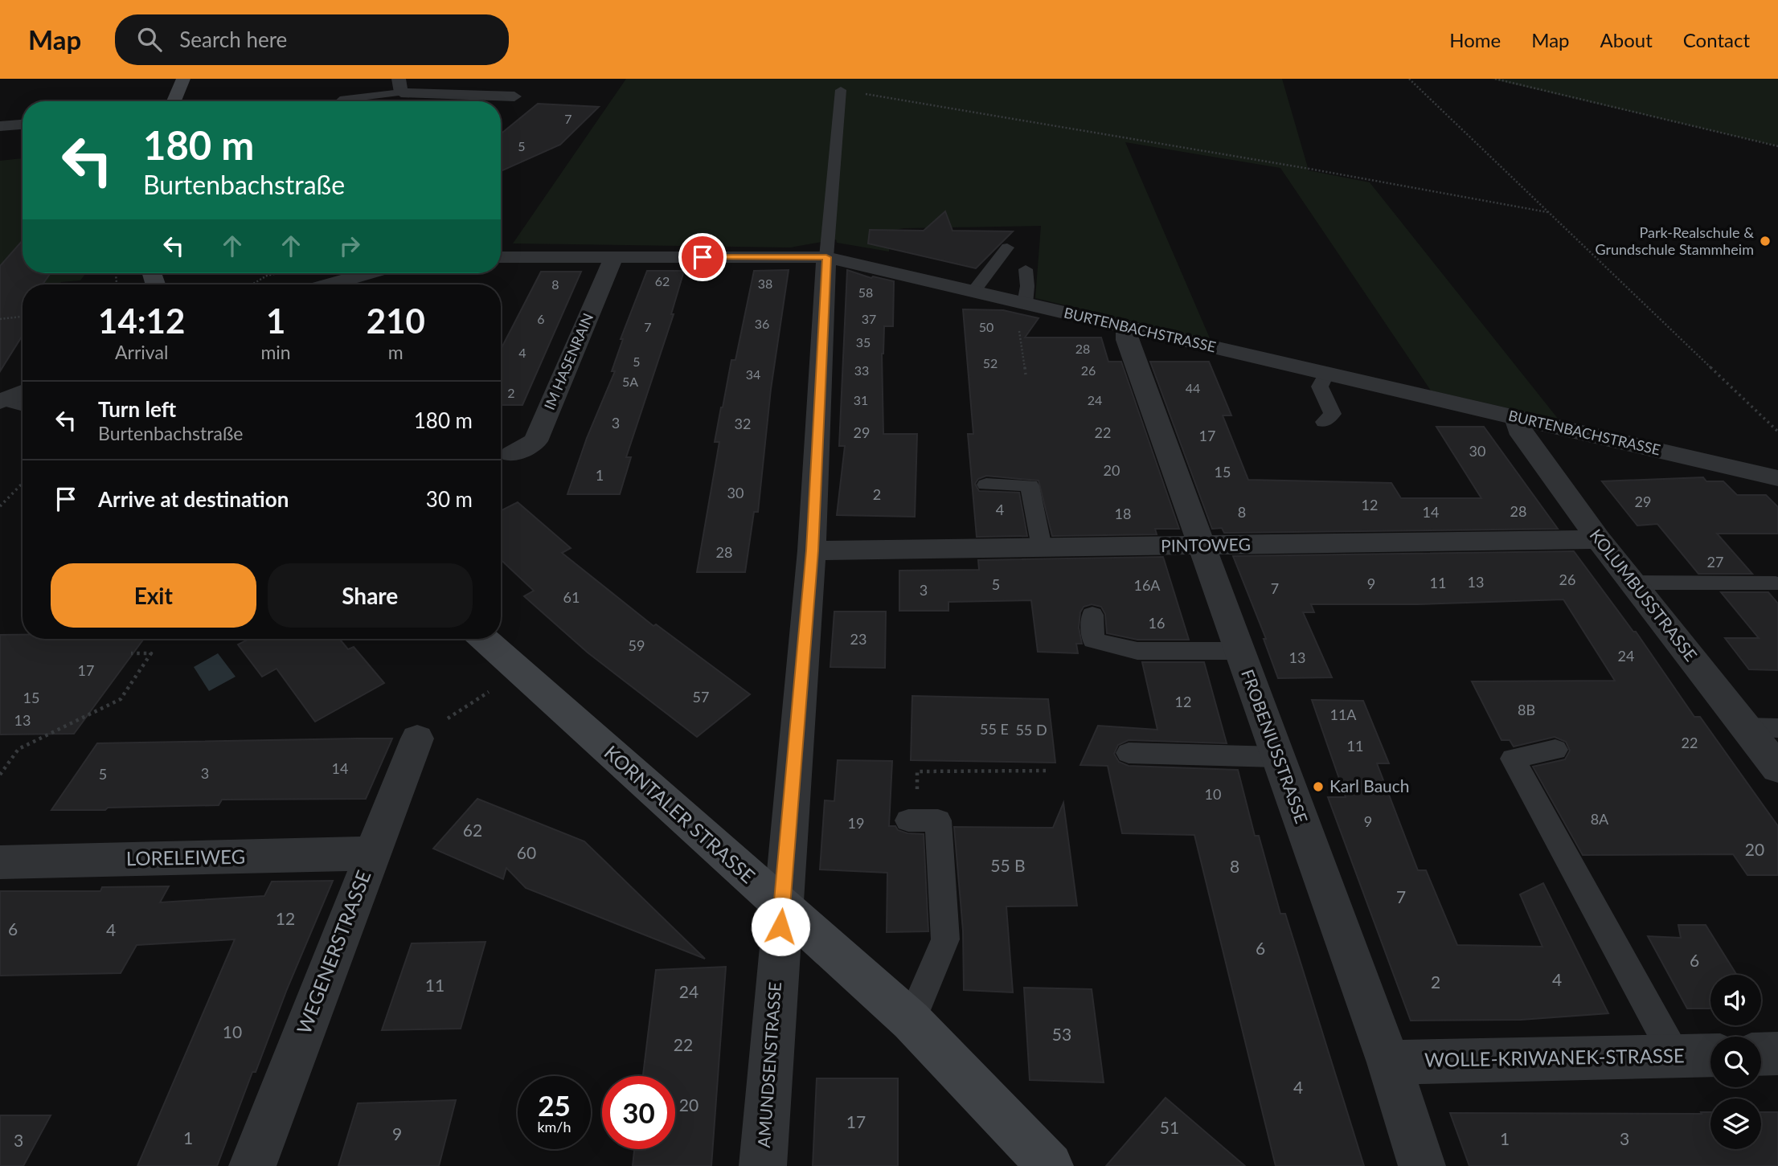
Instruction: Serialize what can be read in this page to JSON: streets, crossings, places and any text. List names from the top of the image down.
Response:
{
  "streets": {
    "street": [
      "BURTENBACHSTRASSE",
      "IM HASENRAIN",
      "PINTOWEG",
      "KOLUMBUSSTRASSE",
      "FROBENIUSSTRASSE",
      "KORNTALER STRASSE",
      "LORELEIWEG",
      "WEGENERSTRASSE",
      "WOLLE-KRIWANEK-STRASSE",
      "AMUNDSENSTRASSE"
    ]
  },
  "crossings": [
    ["BURTENBACHSTRASSE", "IM HASENRAIN"],
    ["BURTENBACHSTRASSE", "KOLUMBUSSTRASSE"],
    ["BURTENBACHSTRASSE", "FROBENIUSSTRASSE"],
    ["BURTENBACHSTRASSE", "AMUNDSENSTRASSE"],
    ["PINTOWEG", "KOLUMBUSSTRASSE"],
    ["PINTOWEG", "FROBENIUSSTRASSE"],
    ["PINTOWEG", "AMUNDSENSTRASSE"],
    ["FROBENIUSSTRASSE", "WOLLE-KRIWANEK-STRASSE"],
    ["KORNTALER STRASSE", "AMUNDSENSTRASSE"],
    ["LORELEIWEG", "WEGENERSTRASSE"]
  ],
  "places": ["Park-Realschule & Grundschule Stammheim", "Karl Bauch"],
  "house_numbers": [
    "7",
    "5",
    "62",
    "38",
    "8",
    "58",
    "6",
    "37",
    "36",
    "7",
    "50",
    "35",
    "28",
    "4",
    "5",
    "52",
    "33",
    "26",
    "34",
    "5A",
    "44",
    "2",
    "31",
    "24",
    "3",
    "32",
    "29",
    "22",
    "17",
    "30",
    "20",
    "15",
    "1",
    "30",
    "2",
    "29",
    "12",
    "4",
    "28",
    "8",
    "14",
    "18",
    "28",
    "27",
    "26",
    "13",
    "11",
    "9",
    "5",
    "16A",
    "7",
    "3",
    "61",
    "16",
    "23",
    "59",
    "24",
    "13",
    "17",
    "57",
    "15",
    "12",
    "8B",
    "11A",
    "13",
    "55 E",
    "55 D",
    "22",
    "11",
    "14",
    "3",
    "5",
    "10",
    "8A",
    "9",
    "19",
    "62",
    "20",
    "60",
    "55 B",
    "8",
    "7",
    "12",
    "6",
    "4",
    "6",
    "6",
    "4",
    "2",
    "11",
    "24",
    "10",
    "53",
    "22",
    "4",
    "20",
    "17",
    "51",
    "9",
    "1",
    "1",
    "3",
    "3"
  ],
  "page": {
    "header": "Map",
    "search": "Search here",
    "nav": [
      "Home",
      "Map",
      "About",
      "Contact"
    ],
    "turn": ["180 m", "Burtenbachstraße"],
    "eta": [
      "14:12",
      "Arrival",
      "1",
      "min",
      "210",
      "m"
    ],
    "list": [
      {
        "name": "Turn left",
        "note": "Burtenbachstraße",
        "value": "180 m"
      },
      {
        "name": "Arrive at destination",
        "value": "30 m"
      }
    ],
    "buttons": ["Exit", "Share"],
    "speed": "25 km/h",
    "limit": "30"
  }
}
